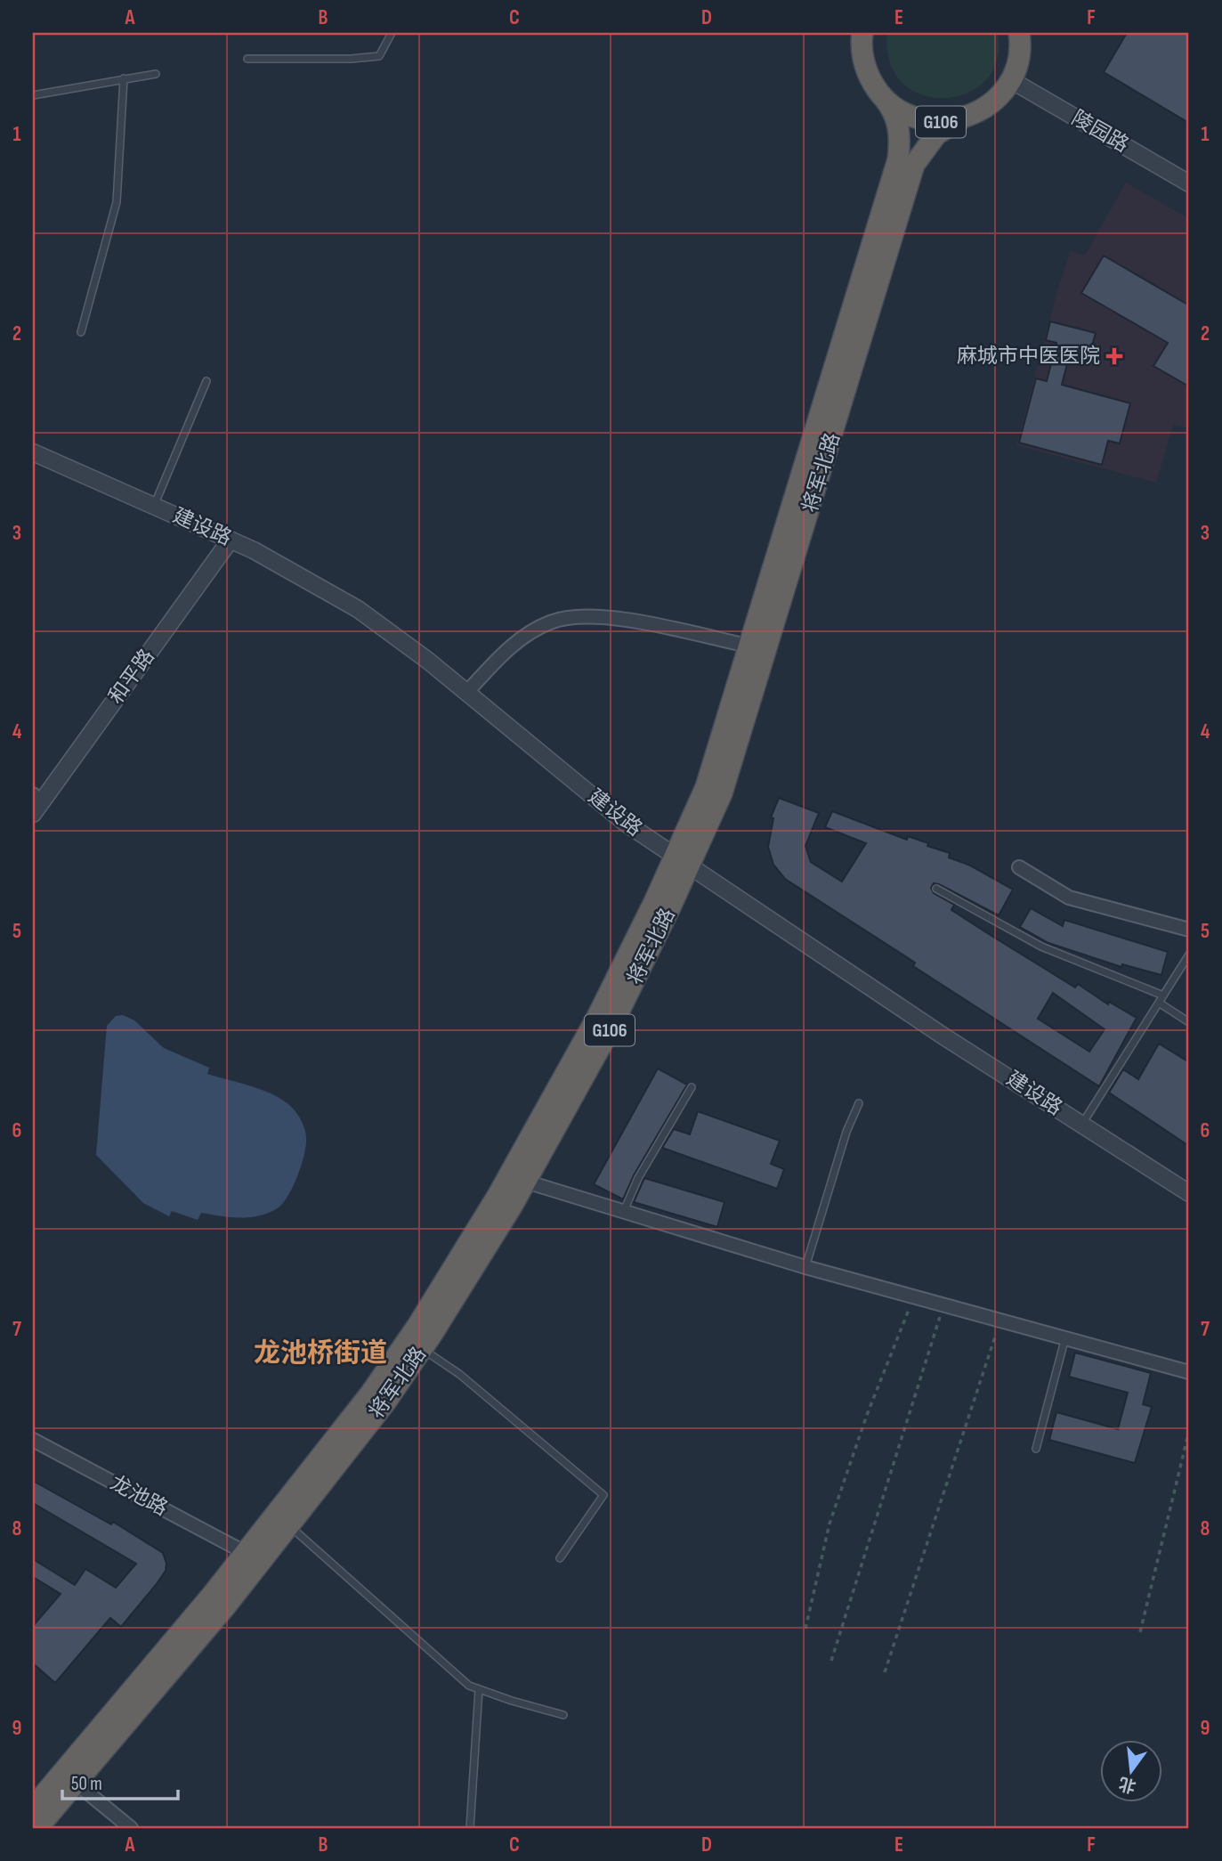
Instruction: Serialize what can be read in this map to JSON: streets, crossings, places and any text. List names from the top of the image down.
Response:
{
  "streets": {
    "highway": ["G106", "将军北路"],
    "street": [
      "陵园路",
      "建设路",
      "和平路",
      "龙池路"
    ]
  },
  "crossings": [
    ["G106", "陵园路"],
    ["G106", "将军北路"],
    ["将军北路", "建设路"],
    ["将军北路", "龙池路"],
    ["建设路", "和平路"]
  ],
  "districts": ["龙池桥街道"],
  "places": {
    "health": ["麻城市中医医院"]
  },
  "scale_bar": "50 m",
  "north": "bottom",
  "grid": {
    "columns": [
      "A",
      "B",
      "C",
      "D",
      "E",
      "F"
    ],
    "rows": [
      "1",
      "2",
      "3",
      "4",
      "5",
      "6",
      "7",
      "8",
      "9"
    ]
  }
}
